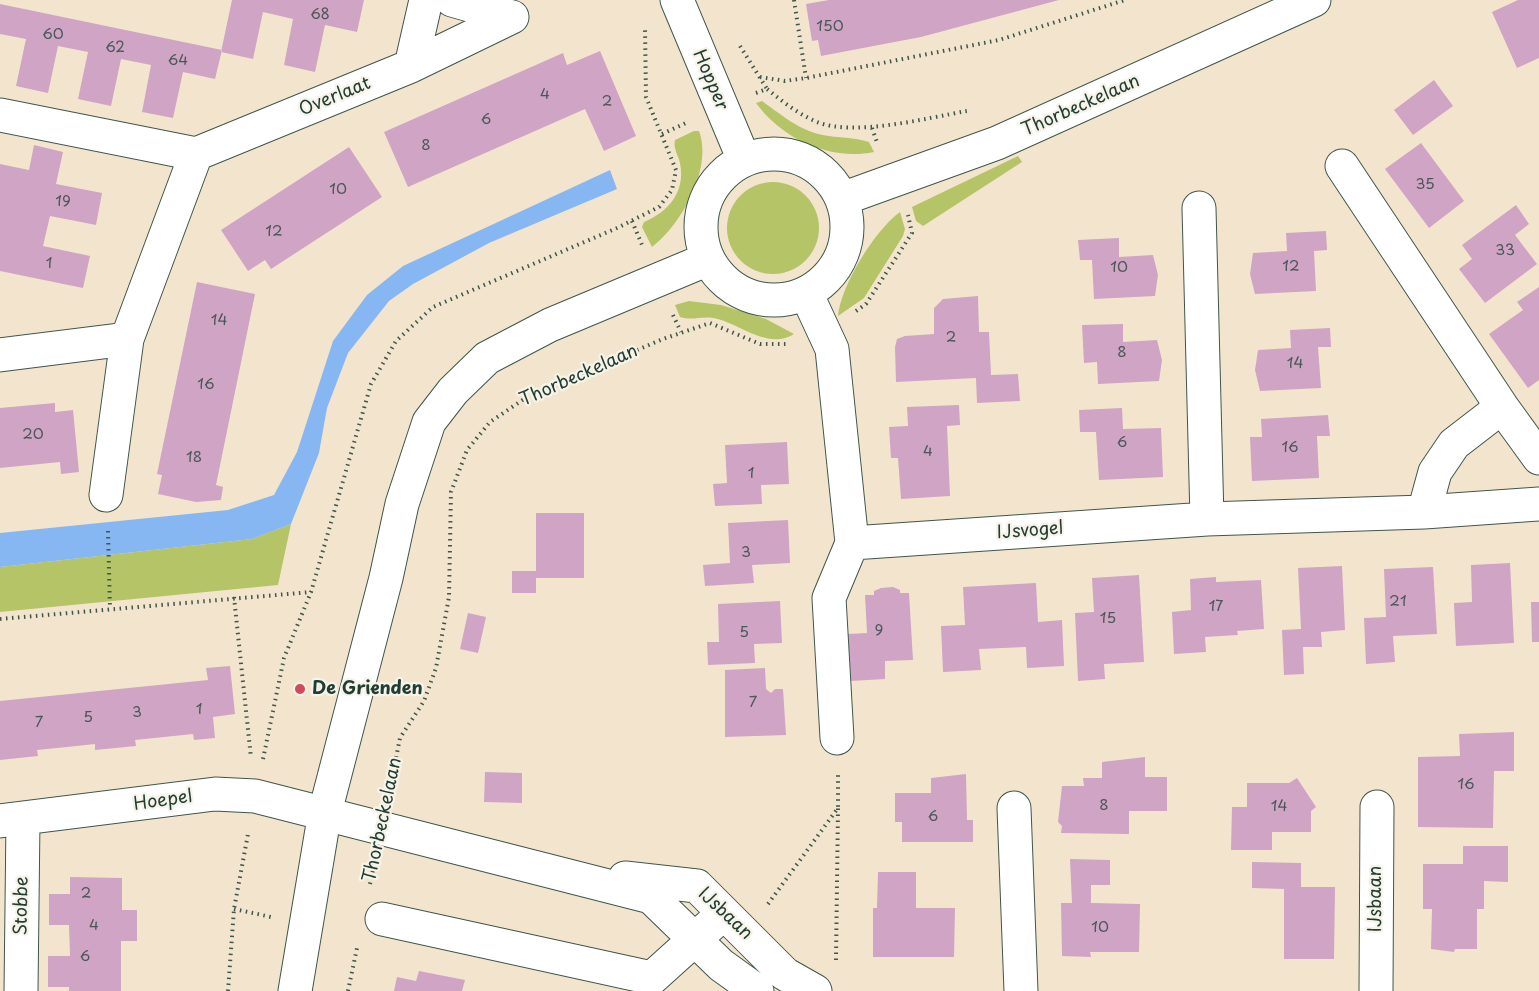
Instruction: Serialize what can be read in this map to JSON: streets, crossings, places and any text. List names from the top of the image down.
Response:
{
  "streets": {
    "street": [
      "Hopper",
      "Overlaat",
      "Thorbeckelaan",
      "IJsvogel",
      "Hoepel",
      "IJsbaan",
      "Stobbe"
    ]
  },
  "crossings": [
    ["Hopper", "Thorbeckelaan"],
    ["Thorbeckelaan", "IJsbaan"],
    ["Hoepel", "IJsbaan"],
    ["Hoepel", "Stobbe"]
  ],
  "places": ["De Grienden"],
  "house_numbers": [
    "68",
    "150",
    "60",
    "62",
    "64",
    "4",
    "2",
    "6",
    "8",
    "35",
    "10",
    "19",
    "12",
    "33",
    "1",
    "12",
    "10",
    "14",
    "2",
    "8",
    "14",
    "16",
    "20",
    "6",
    "16",
    "4",
    "18",
    "1",
    "3",
    "21",
    "17",
    "15",
    "9",
    "5",
    "7",
    "1",
    "3",
    "5",
    "7",
    "16",
    "8",
    "14",
    "6",
    "2",
    "4",
    "10",
    "6"
  ]
}
